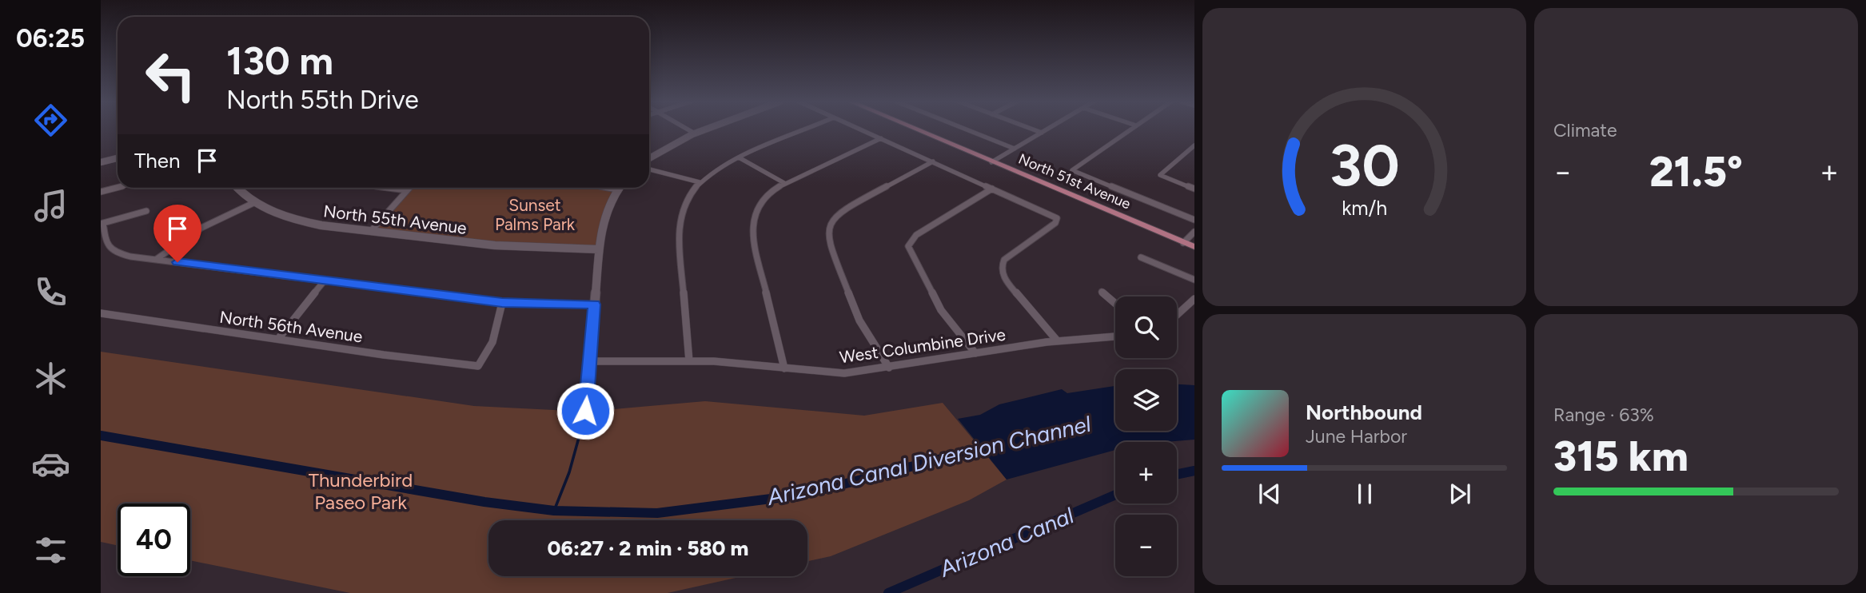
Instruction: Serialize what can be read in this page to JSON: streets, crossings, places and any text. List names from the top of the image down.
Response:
{
  "streets": {
    "main road": ["North 51st Avenue"],
    "street": ["North 55th Avenue", "North 56th Avenue", "West Columbine Drive"]
  },
  "water": ["Arizona Canal Diversion Channel", "Arizona Canal"],
  "parks": ["Sunset Palms Park", "Thunderbird Paseo Park"],
  "page": {
    "tabs": "06:25",
    "tile": [
      "Climate",
      ["Range · 63%", "315 km"]
    ],
    "turn": ["130 m", "North 55th Drive"],
    "then": "Then",
    "heat": ["−", "21.5°", "+"],
    "map_buttons": ["+", "−"],
    "song": ["Northbound", "June Harbor"],
    "limit": "40",
    "trip": "06:27 · 2 min · 580 m",
    "gauge": ["30", "km/h"]
  }
}
